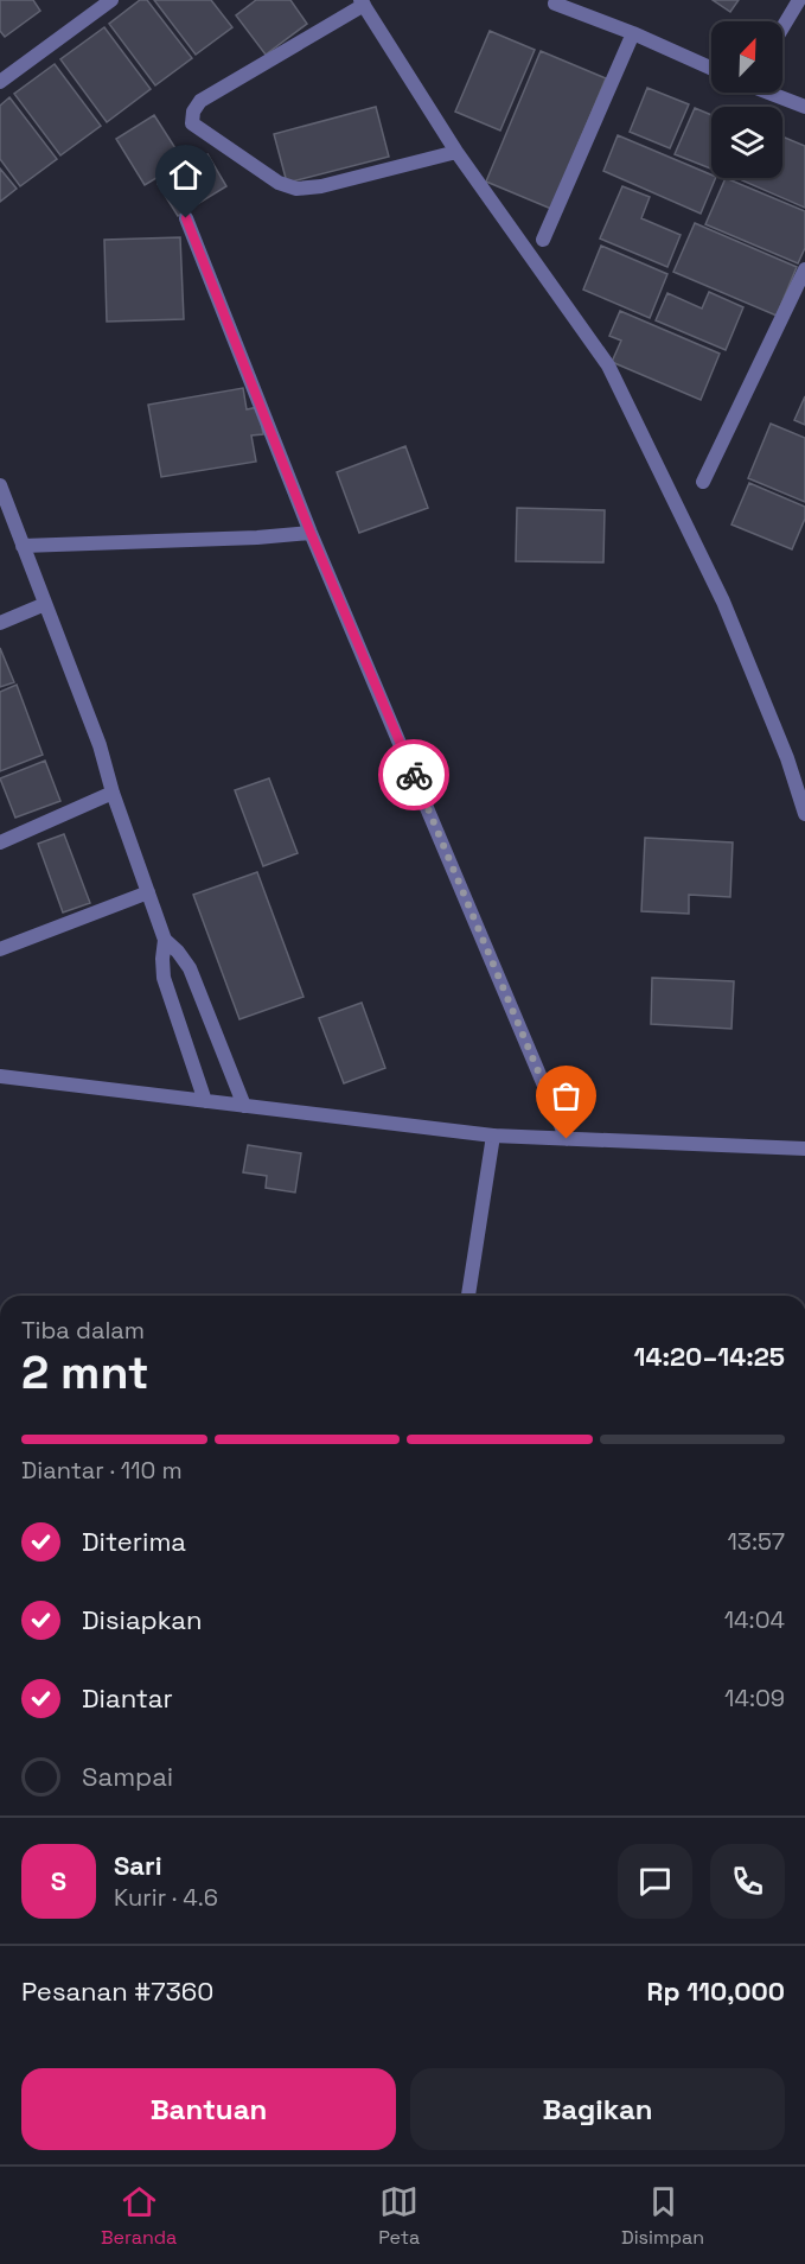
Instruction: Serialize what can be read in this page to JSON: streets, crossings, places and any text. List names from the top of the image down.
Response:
{
  "north": "top right",
  "page": {
    "heading": ["2 mnt", "Tiba dalam", "14:20–14:25"],
    "panel": [
      "Sari",
      "Kurir · 4.6",
      "Pesanan #7360",
      "Rp 110,000"
    ],
    "bar": "Diantar · 110 m",
    "list": [
      ["Diterima", "13:57"],
      ["Disiapkan", "14:04"],
      ["Diantar", "14:09"],
      "Sampai"
    ],
    "round": "S",
    "buttons": ["Bantuan", "Bagikan"],
    "tabs": ["Beranda", "Peta", "Disimpan"]
  }
}
